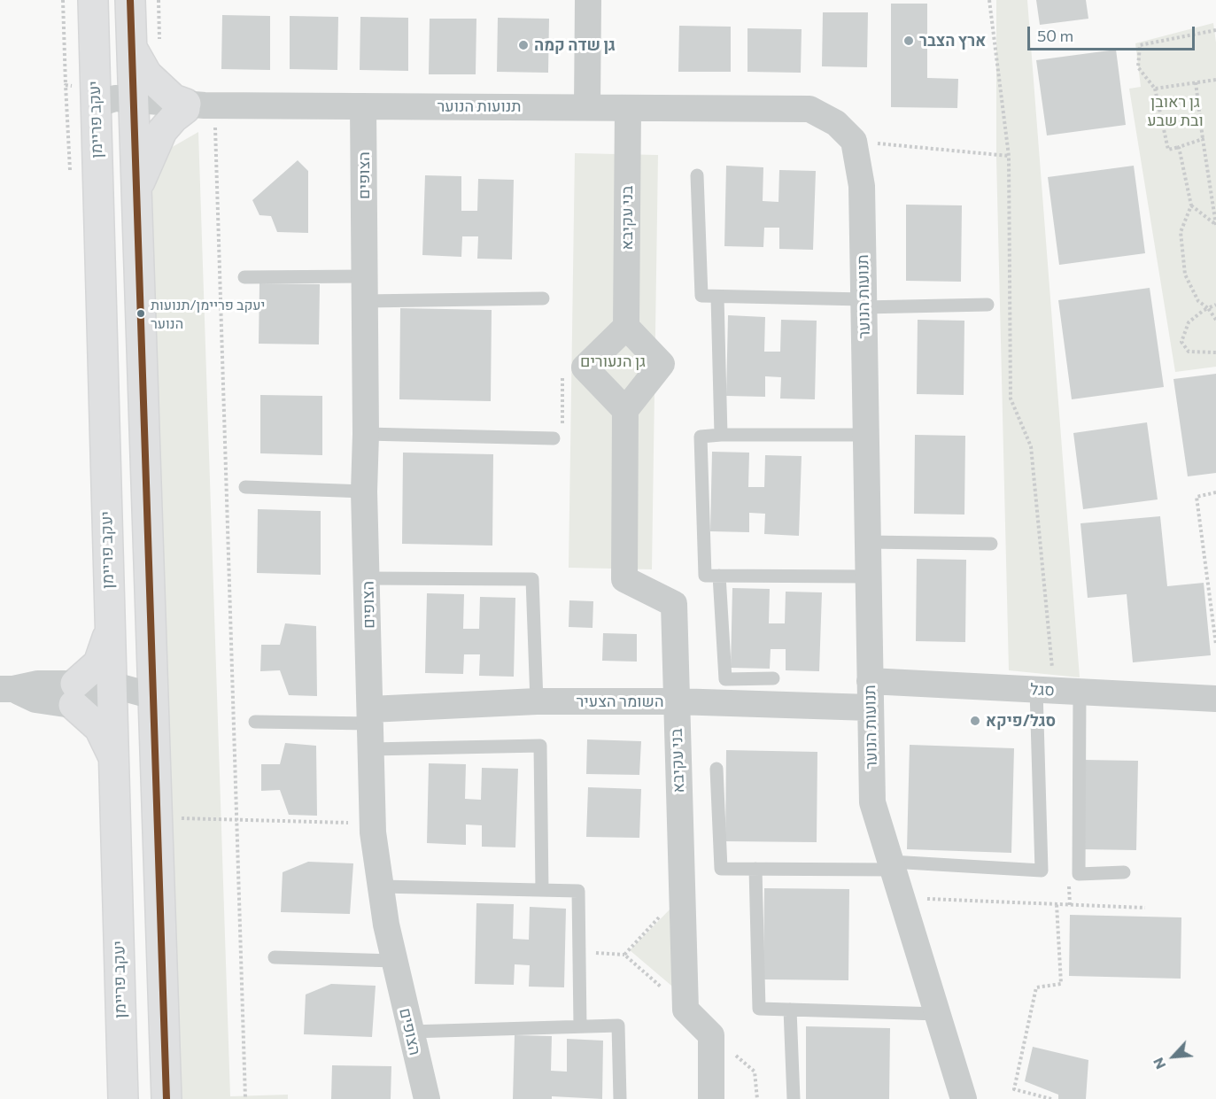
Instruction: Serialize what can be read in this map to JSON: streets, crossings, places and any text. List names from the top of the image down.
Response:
{
  "streets": {
    "main road": ["יעקב פריימן"],
    "street": [
      "תנועות הנוער",
      "הצופים",
      "בני עקיבא",
      "סגל",
      "השומר הצעיר"
    ]
  },
  "crossings": [
    ["תנועות הנוער", "יעקב פריימן"],
    ["תנועות הנוער", "הצופים"],
    ["תנועות הנוער", "בני עקיבא"],
    ["תנועות הנוער", "סגל"],
    ["תנועות הנוער", "השומר הצעיר"],
    ["הצופים", "השומר הצעיר"],
    ["בני עקיבא", "השומר הצעיר"]
  ],
  "parks": ["גן ראובן ובת שבע", "גן הנעורים"],
  "places": [
    "ארץ הצבר",
    "גן שדה קמה",
    "יעקב פריימן/תנועות הנוער",
    "סגל/פיקא"
  ],
  "scale_bar": "50 m",
  "north": "bottom left"
}
